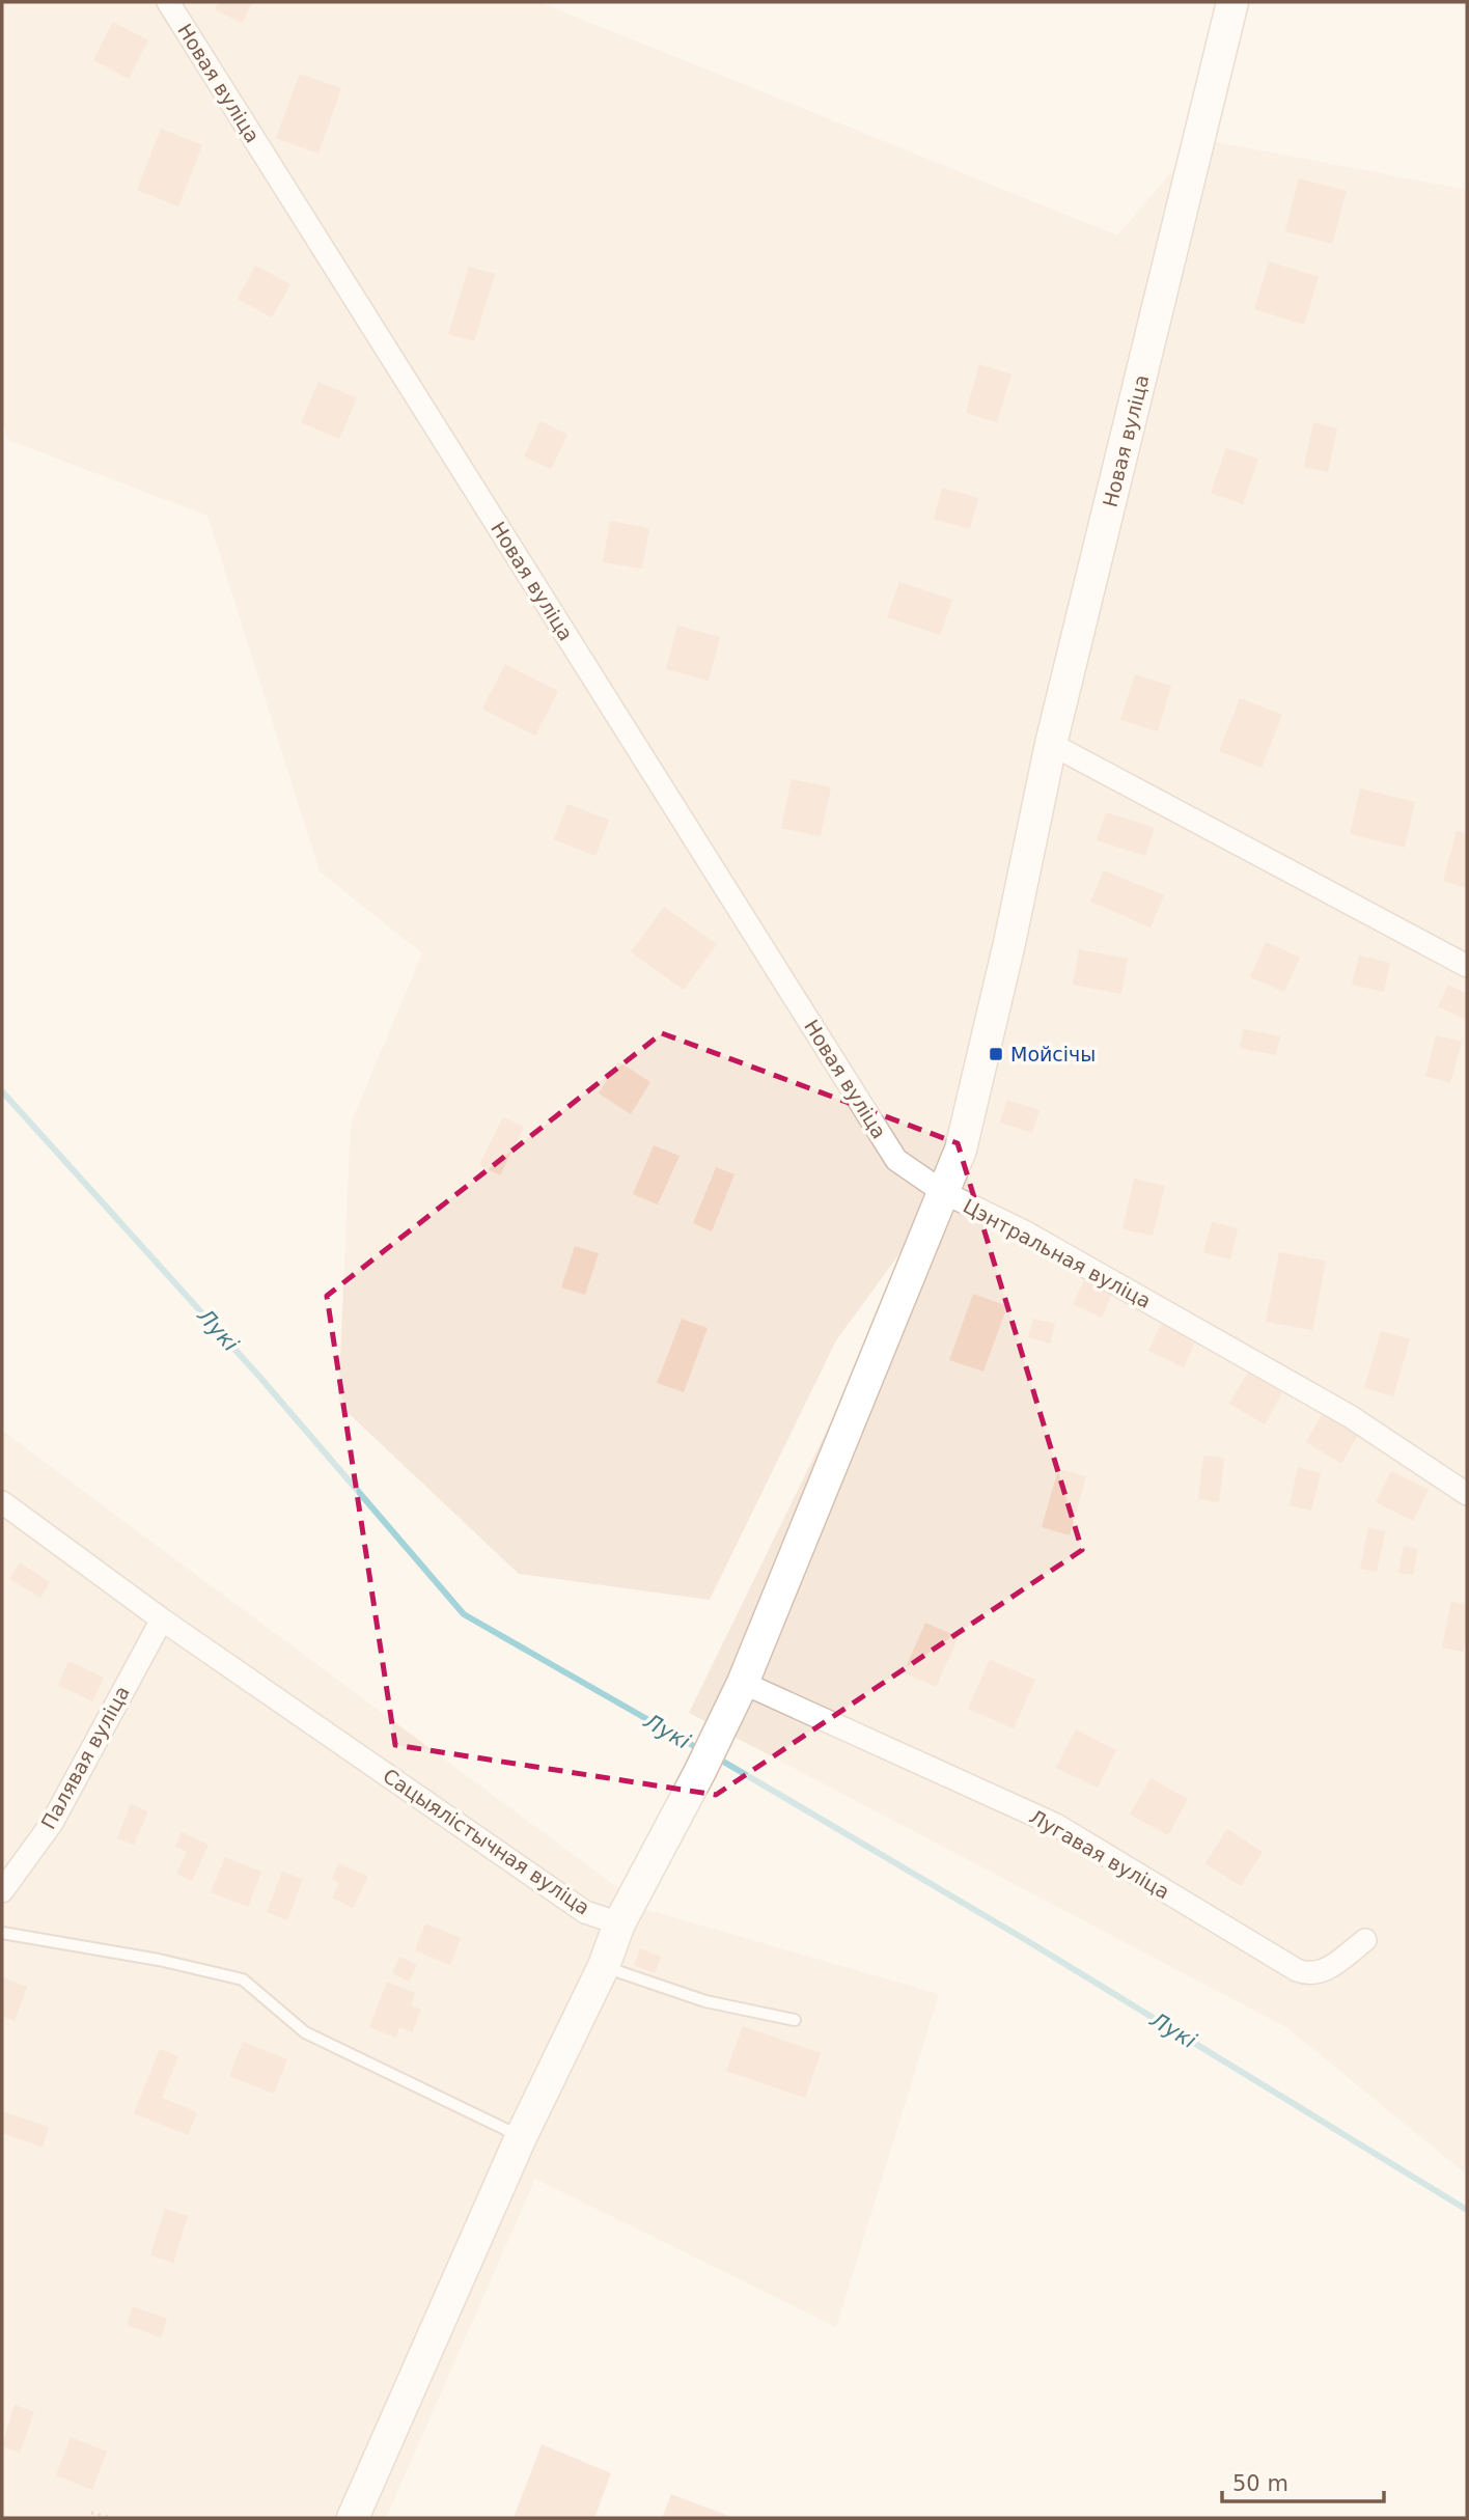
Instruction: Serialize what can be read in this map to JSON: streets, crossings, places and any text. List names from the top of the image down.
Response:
{
  "streets": {
    "street": [
      "Новая вуліца",
      "Цэнтральная вуліца",
      "Палявая вуліца",
      "Сацыялістычная вуліца",
      "Лугавая вуліца"
    ]
  },
  "crossings": [
    ["Новая вуліца", "Цэнтральная вуліца"],
    ["Цэнтральная вуліца", "Сацыялістычная вуліца"],
    ["Цэнтральная вуліца", "Лугавая вуліца"],
    ["Палявая вуліца", "Сацыялістычная вуліца"]
  ],
  "water": ["Лукі"],
  "places": {
    "transit": ["Мойсічы"]
  },
  "scale_bar": "50 m"
}
